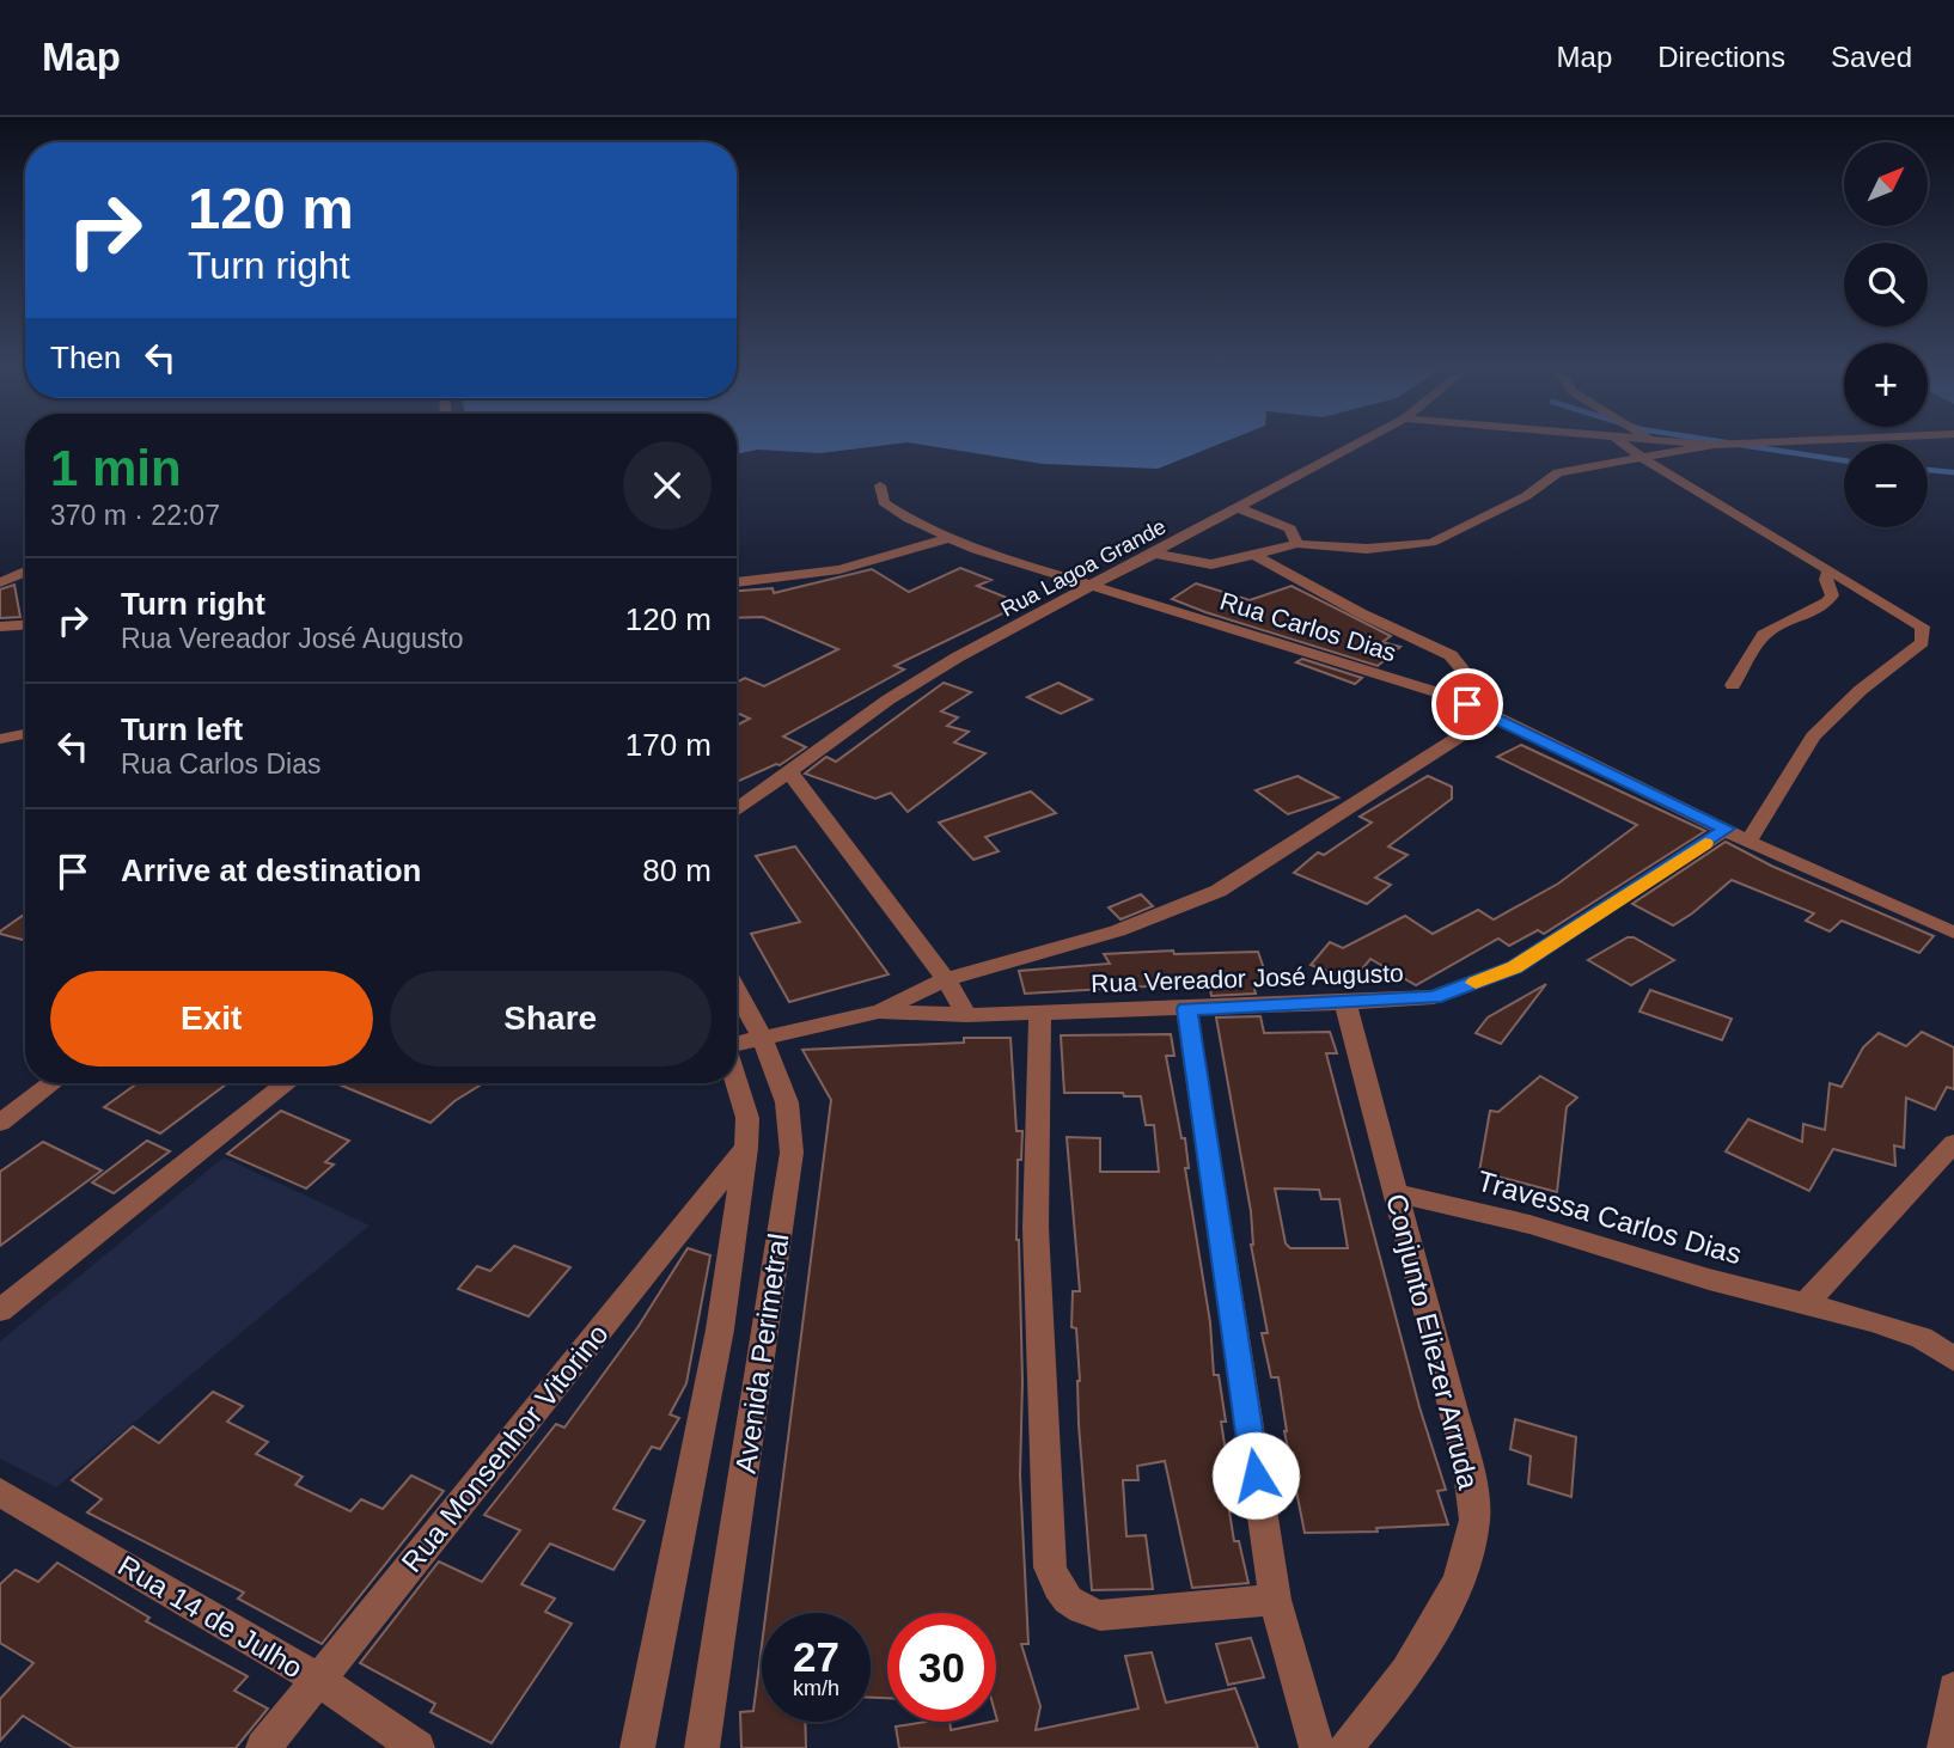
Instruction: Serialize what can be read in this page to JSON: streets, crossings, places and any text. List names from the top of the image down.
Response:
{
  "streets": {
    "street": [
      "Rua Lagoa Grande",
      "Rua Carlos Dias",
      "Rua Vereador José Augusto",
      "Travessa Carlos Dias",
      "Conjunto Eliezer Arruda",
      "Avenida Perimetral",
      "Rua Monsenhor Vitorino",
      "Rua 14 de Julho"
    ]
  },
  "crossings": [
    ["Rua Lagoa Grande", "Rua Carlos Dias"],
    ["Rua Carlos Dias", "Rua Vereador José Augusto"],
    ["Rua Vereador José Augusto", "Conjunto Eliezer Arruda"],
    ["Rua Vereador José Augusto", "Avenida Perimetral"],
    ["Travessa Carlos Dias", "Conjunto Eliezer Arruda"],
    ["Avenida Perimetral", "Rua Monsenhor Vitorino"],
    ["Rua Monsenhor Vitorino", "Rua 14 de Julho"]
  ],
  "north": "top right",
  "page": {
    "header": "Map",
    "nav": ["Map", "Directions", "Saved"],
    "map_buttons": ["+", "−"],
    "turn": ["120 m", "Turn right"],
    "then": "Then",
    "heading": ["1 min", "370 m · 22:07"],
    "list": [
      {
        "name": "Turn right",
        "note": "Rua Vereador José Augusto",
        "value": "120 m"
      },
      {
        "name": "Turn left",
        "note": "Rua Carlos Dias",
        "value": "170 m"
      },
      {
        "name": "Arrive at destination",
        "value": "80 m"
      }
    ],
    "buttons": ["Exit", "Share"],
    "speed": "27 km/h",
    "limit": "30"
  }
}
